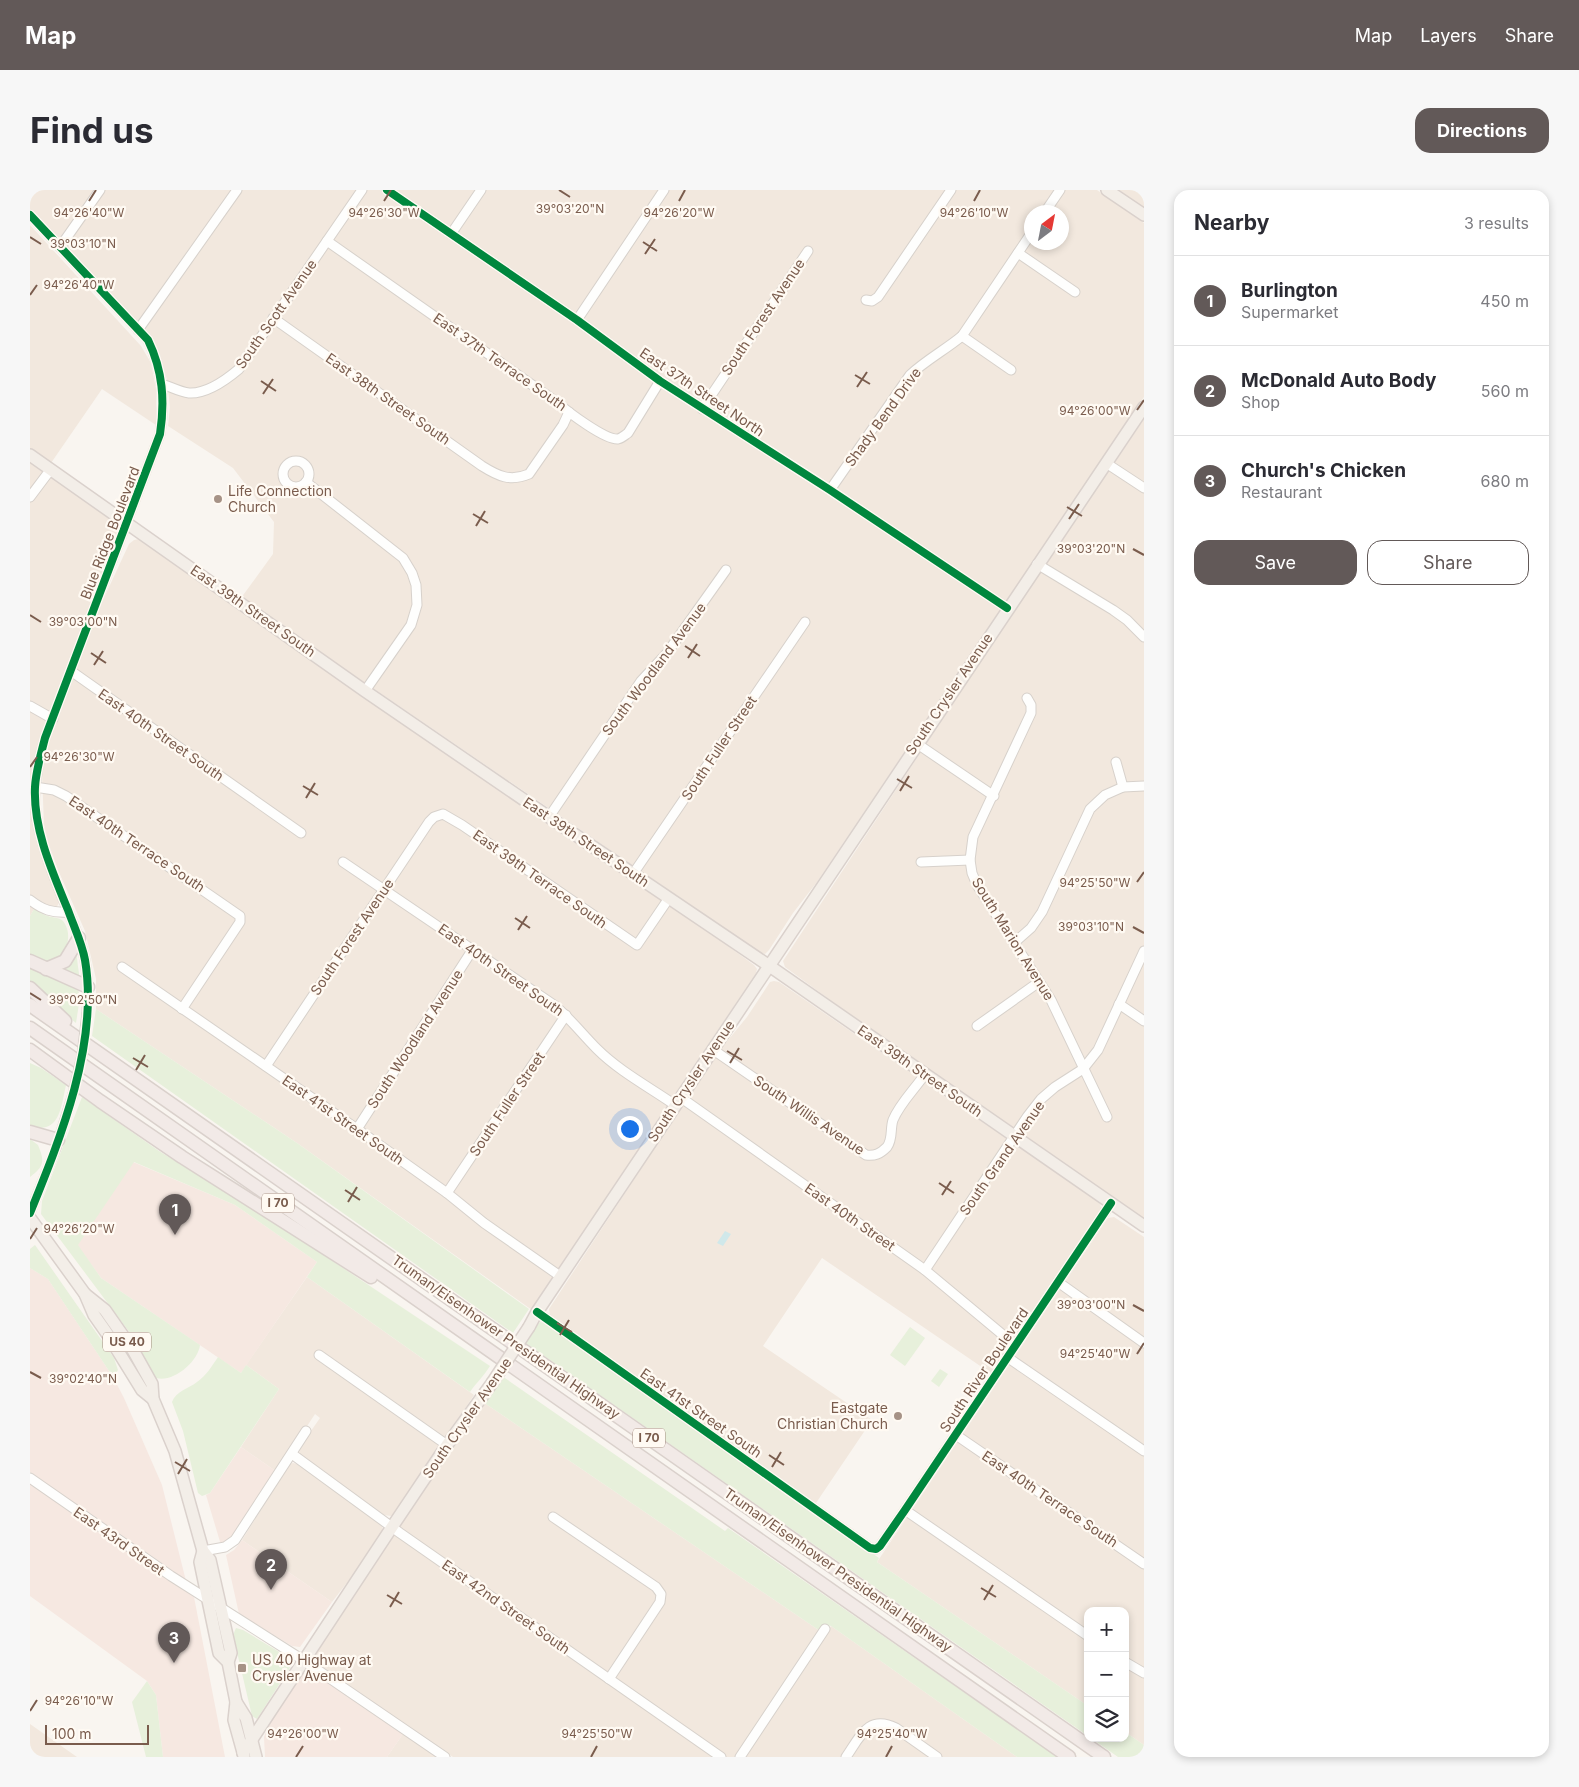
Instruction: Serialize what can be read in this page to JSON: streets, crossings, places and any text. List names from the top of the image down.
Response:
{
  "streets": {
    "highway": ["I 70", "Truman/Eisenhower Presidential Highway"],
    "main road": ["East 39th Street South", "South Crysler Avenue", "US 40"],
    "street": [
      "South Scott Avenue",
      "South Forest Avenue",
      "East 37th Terrace South",
      "East 37th Street North",
      "East 38th Street South",
      "Shady Bend Drive",
      "Blue Ridge Boulevard",
      "South Woodland Avenue",
      "East 40th Street South",
      "South Fuller Street",
      "East 40th Terrace South",
      "East 39th Terrace South",
      "South Marion Avenue",
      "South Willis Avenue",
      "East 41st Street South",
      "South Grand Avenue",
      "East 40th Street",
      "South River Boulevard",
      "East 43rd Street",
      "East 42nd Street South"
    ]
  },
  "crossings": [
    ["South Scott Avenue", "East 37th Terrace South"],
    ["South Scott Avenue", "East 38th Street South"],
    ["South Scott Avenue", "Blue Ridge Boulevard"],
    ["South Forest Avenue", "East 37th Street North"],
    ["South Forest Avenue", "East 40th Street South"],
    ["South Forest Avenue", "East 39th Terrace South"],
    ["South Forest Avenue", "East 41st Street South"],
    ["East 37th Terrace South", "East 37th Street North"],
    ["East 37th Terrace South", "East 38th Street South"],
    ["East 37th Street North", "Shady Bend Drive"],
    ["East 37th Street North", "South Crysler Avenue"],
    ["Blue Ridge Boulevard", "East 39th Street South"],
    ["Blue Ridge Boulevard", "East 40th Street South"],
    ["Blue Ridge Boulevard", "East 40th Terrace South"],
    ["East 39th Street South", "South Woodland Avenue"],
    ["East 39th Street South", "South Crysler Avenue"],
    ["East 39th Street South", "South Fuller Street"],
    ["East 39th Street South", "East 39th Terrace South"],
    ["East 39th Street South", "South Willis Avenue"],
    ["East 39th Street South", "South Grand Avenue"],
    ["East 39th Street South", "South River Boulevard"],
    ["South Woodland Avenue", "East 40th Street South"],
    ["South Woodland Avenue", "East 41st Street South"],
    ["South Crysler Avenue", "East 40th Street South"],
    ["South Crysler Avenue", "South Willis Avenue"],
    ["South Crysler Avenue", "East 41st Street South"],
    ["South Crysler Avenue", "East 40th Street"],
    ["South Crysler Avenue", "US 40"],
    ["South Crysler Avenue", "East 43rd Street"],
    ["South Crysler Avenue", "East 42nd Street South"],
    ["East 40th Street South", "South Fuller Street"],
    ["East 40th Street South", "East 40th Street"],
    ["South Fuller Street", "East 41st Street South"],
    ["East 40th Terrace South", "East 41st Street South"],
    ["East 40th Terrace South", "South River Boulevard"],
    ["South Marion Avenue", "South Grand Avenue"],
    ["East 41st Street South", "South River Boulevard"],
    ["South Grand Avenue", "East 40th Street"],
    ["East 40th Street", "South River Boulevard"],
    ["US 40", "East 43rd Street"]
  ],
  "places": {
    "other": ["Life Connection Church", "Eastgate Christian Church"],
    "transit": ["US 40 Highway at Crysler Avenue"]
  },
  "scale_bar": "100 m",
  "north": "top right",
  "page": {
    "header": "Map",
    "nav": ["Map", "Layers", "Share"],
    "buttons": [
      "Directions",
      ["Save", "Share"]
    ],
    "title": "Find us",
    "heading": ["Nearby", "3 results"],
    "list": [
      {
        "mark": "1",
        "name": "Burlington",
        "note": "Supermarket",
        "value": "450 m"
      },
      {
        "mark": "2",
        "name": "McDonald Auto Body",
        "note": "Shop",
        "value": "560 m"
      },
      {
        "mark": "3",
        "name": "Church's Chicken",
        "note": "Restaurant",
        "value": "680 m"
      }
    ],
    "pins": ["1", "2", "3"],
    "map_buttons": ["+", "−"],
    "scale": "100 m"
  },
  "coordinates": [
    "39°03'20\"N",
    "94°26'40\"W",
    "94°26'30\"W",
    "94°26'20\"W",
    "94°26'10\"W",
    "39°03'10\"N",
    "94°26'00\"W",
    "39°03'00\"N",
    "94°25'50\"W",
    "39°02'50\"N",
    "94°25'40\"W",
    "39°02'40\"N"
  ]
}
